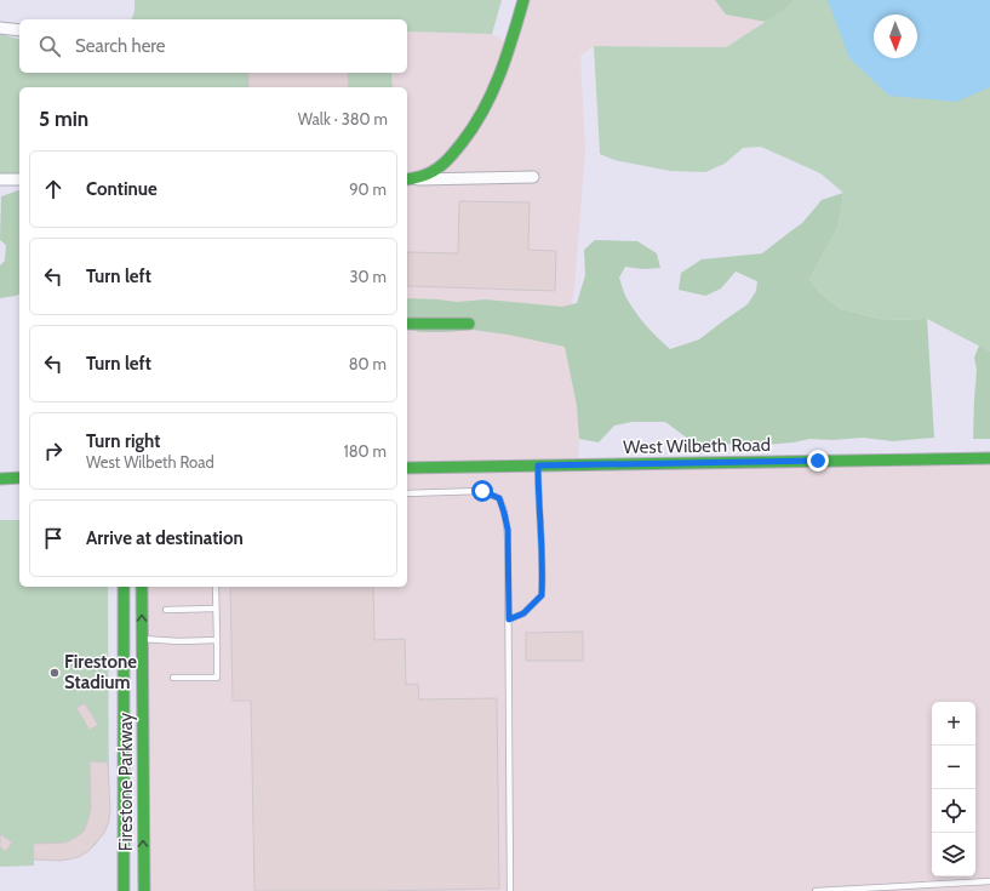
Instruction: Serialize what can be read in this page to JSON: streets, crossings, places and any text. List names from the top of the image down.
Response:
{
  "streets": {
    "street": ["West Wilbeth Road", "Firestone Parkway"]
  },
  "places": ["Firestone Stadium"],
  "north": "bottom",
  "page": {
    "search": "Search here",
    "heading": ["5 min", "Walk · 380 m"],
    "list": [
      ["Continue", "90 m"],
      ["Turn left", "30 m"],
      ["Turn left", "80 m"],
      ["Turn right", "West Wilbeth Road", "180 m"],
      "Arrive at destination"
    ],
    "map_buttons": ["+", "−"]
  }
}
